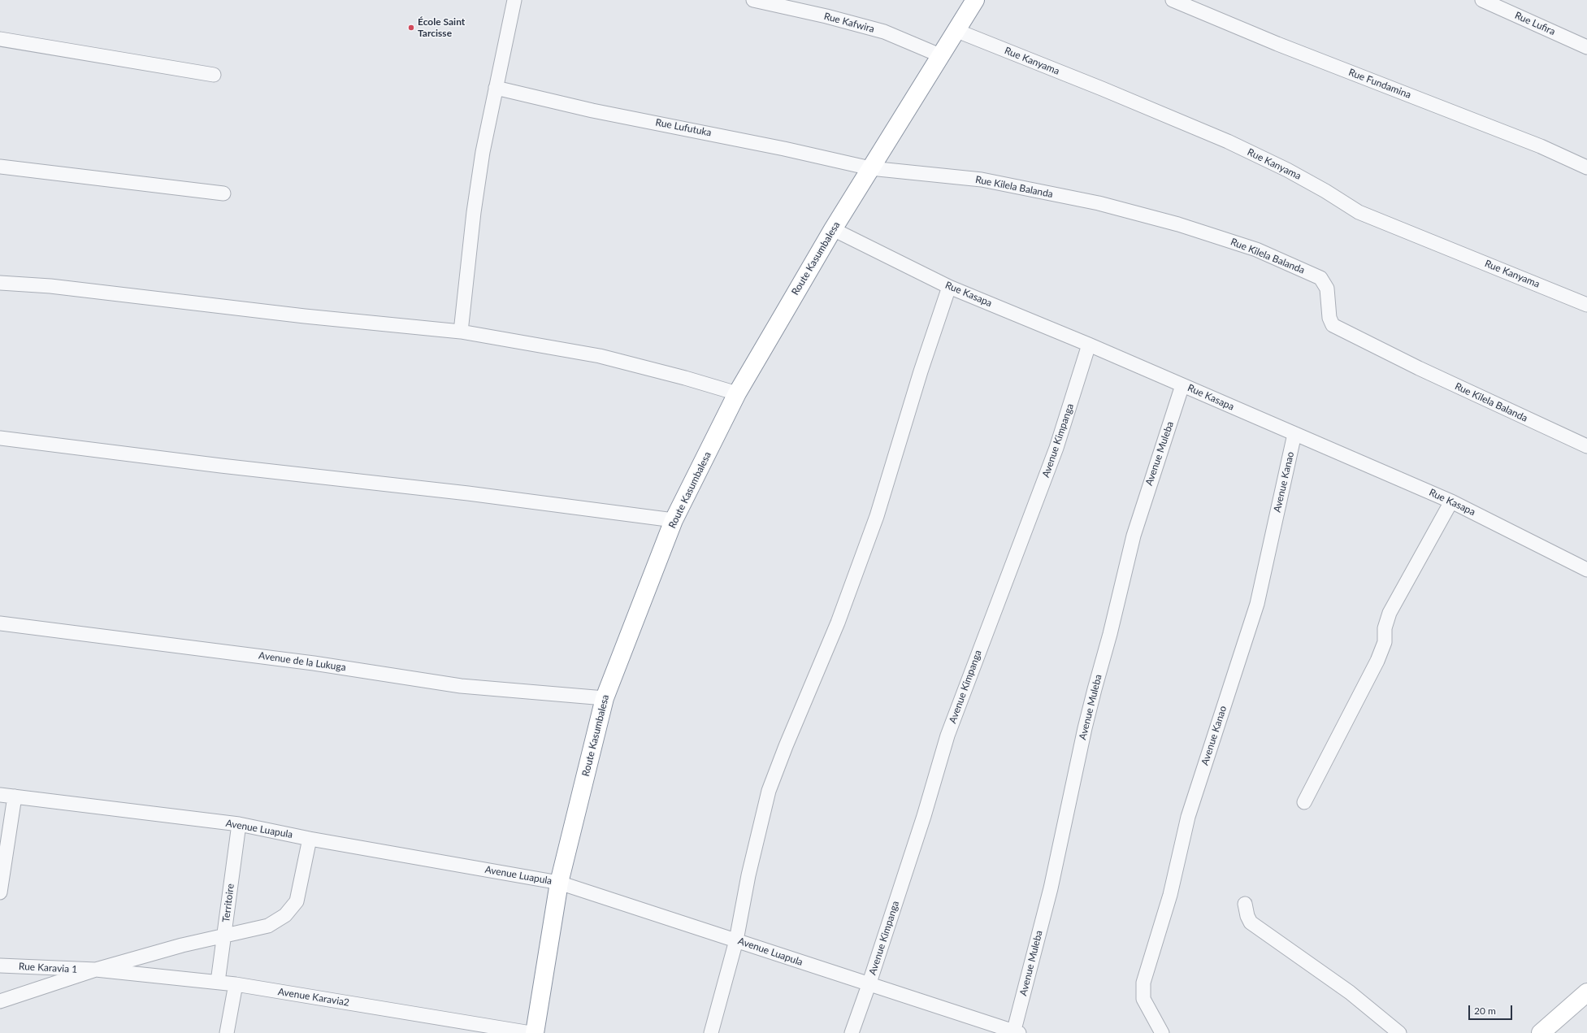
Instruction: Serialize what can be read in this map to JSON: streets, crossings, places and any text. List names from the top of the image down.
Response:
{
  "streets": {
    "main road": ["Route Kasumbalesa"],
    "street": [
      "Rue Kafwira",
      "Rue Lufira",
      "Rue Kanyama",
      "Rue Fundamina",
      "Rue Lufutuka",
      "Rue Kilela Balanda",
      "Rue Kasapa",
      "Avenue Kimpanga",
      "Avenue Muleba",
      "Avenue Kanao",
      "Avenue de la Lukuga",
      "Avenue Luapula",
      "Territoire",
      "Rue Karavia 1",
      "Avenue Karavia2"
    ]
  },
  "crossings": [
    ["Rue Kafwira", "Route Kasumbalesa"],
    ["Rue Kanyama", "Route Kasumbalesa"],
    ["Rue Lufutuka", "Rue Kilela Balanda"],
    ["Rue Lufutuka", "Route Kasumbalesa"],
    ["Rue Kilela Balanda", "Route Kasumbalesa"],
    ["Route Kasumbalesa", "Rue Kasapa"],
    ["Route Kasumbalesa", "Avenue de la Lukuga"],
    ["Route Kasumbalesa", "Avenue Luapula"],
    ["Rue Kasapa", "Avenue Kimpanga"],
    ["Rue Kasapa", "Avenue Muleba"],
    ["Rue Kasapa", "Avenue Kanao"],
    ["Avenue Kimpanga", "Avenue Luapula"],
    ["Avenue Muleba", "Avenue Luapula"],
    ["Avenue Luapula", "Territoire"],
    ["Territoire", "Avenue Karavia2"],
    ["Rue Karavia 1", "Avenue Karavia2"]
  ],
  "places": ["École Saint Tarcisse"],
  "scale_bar": "20 m"
}
